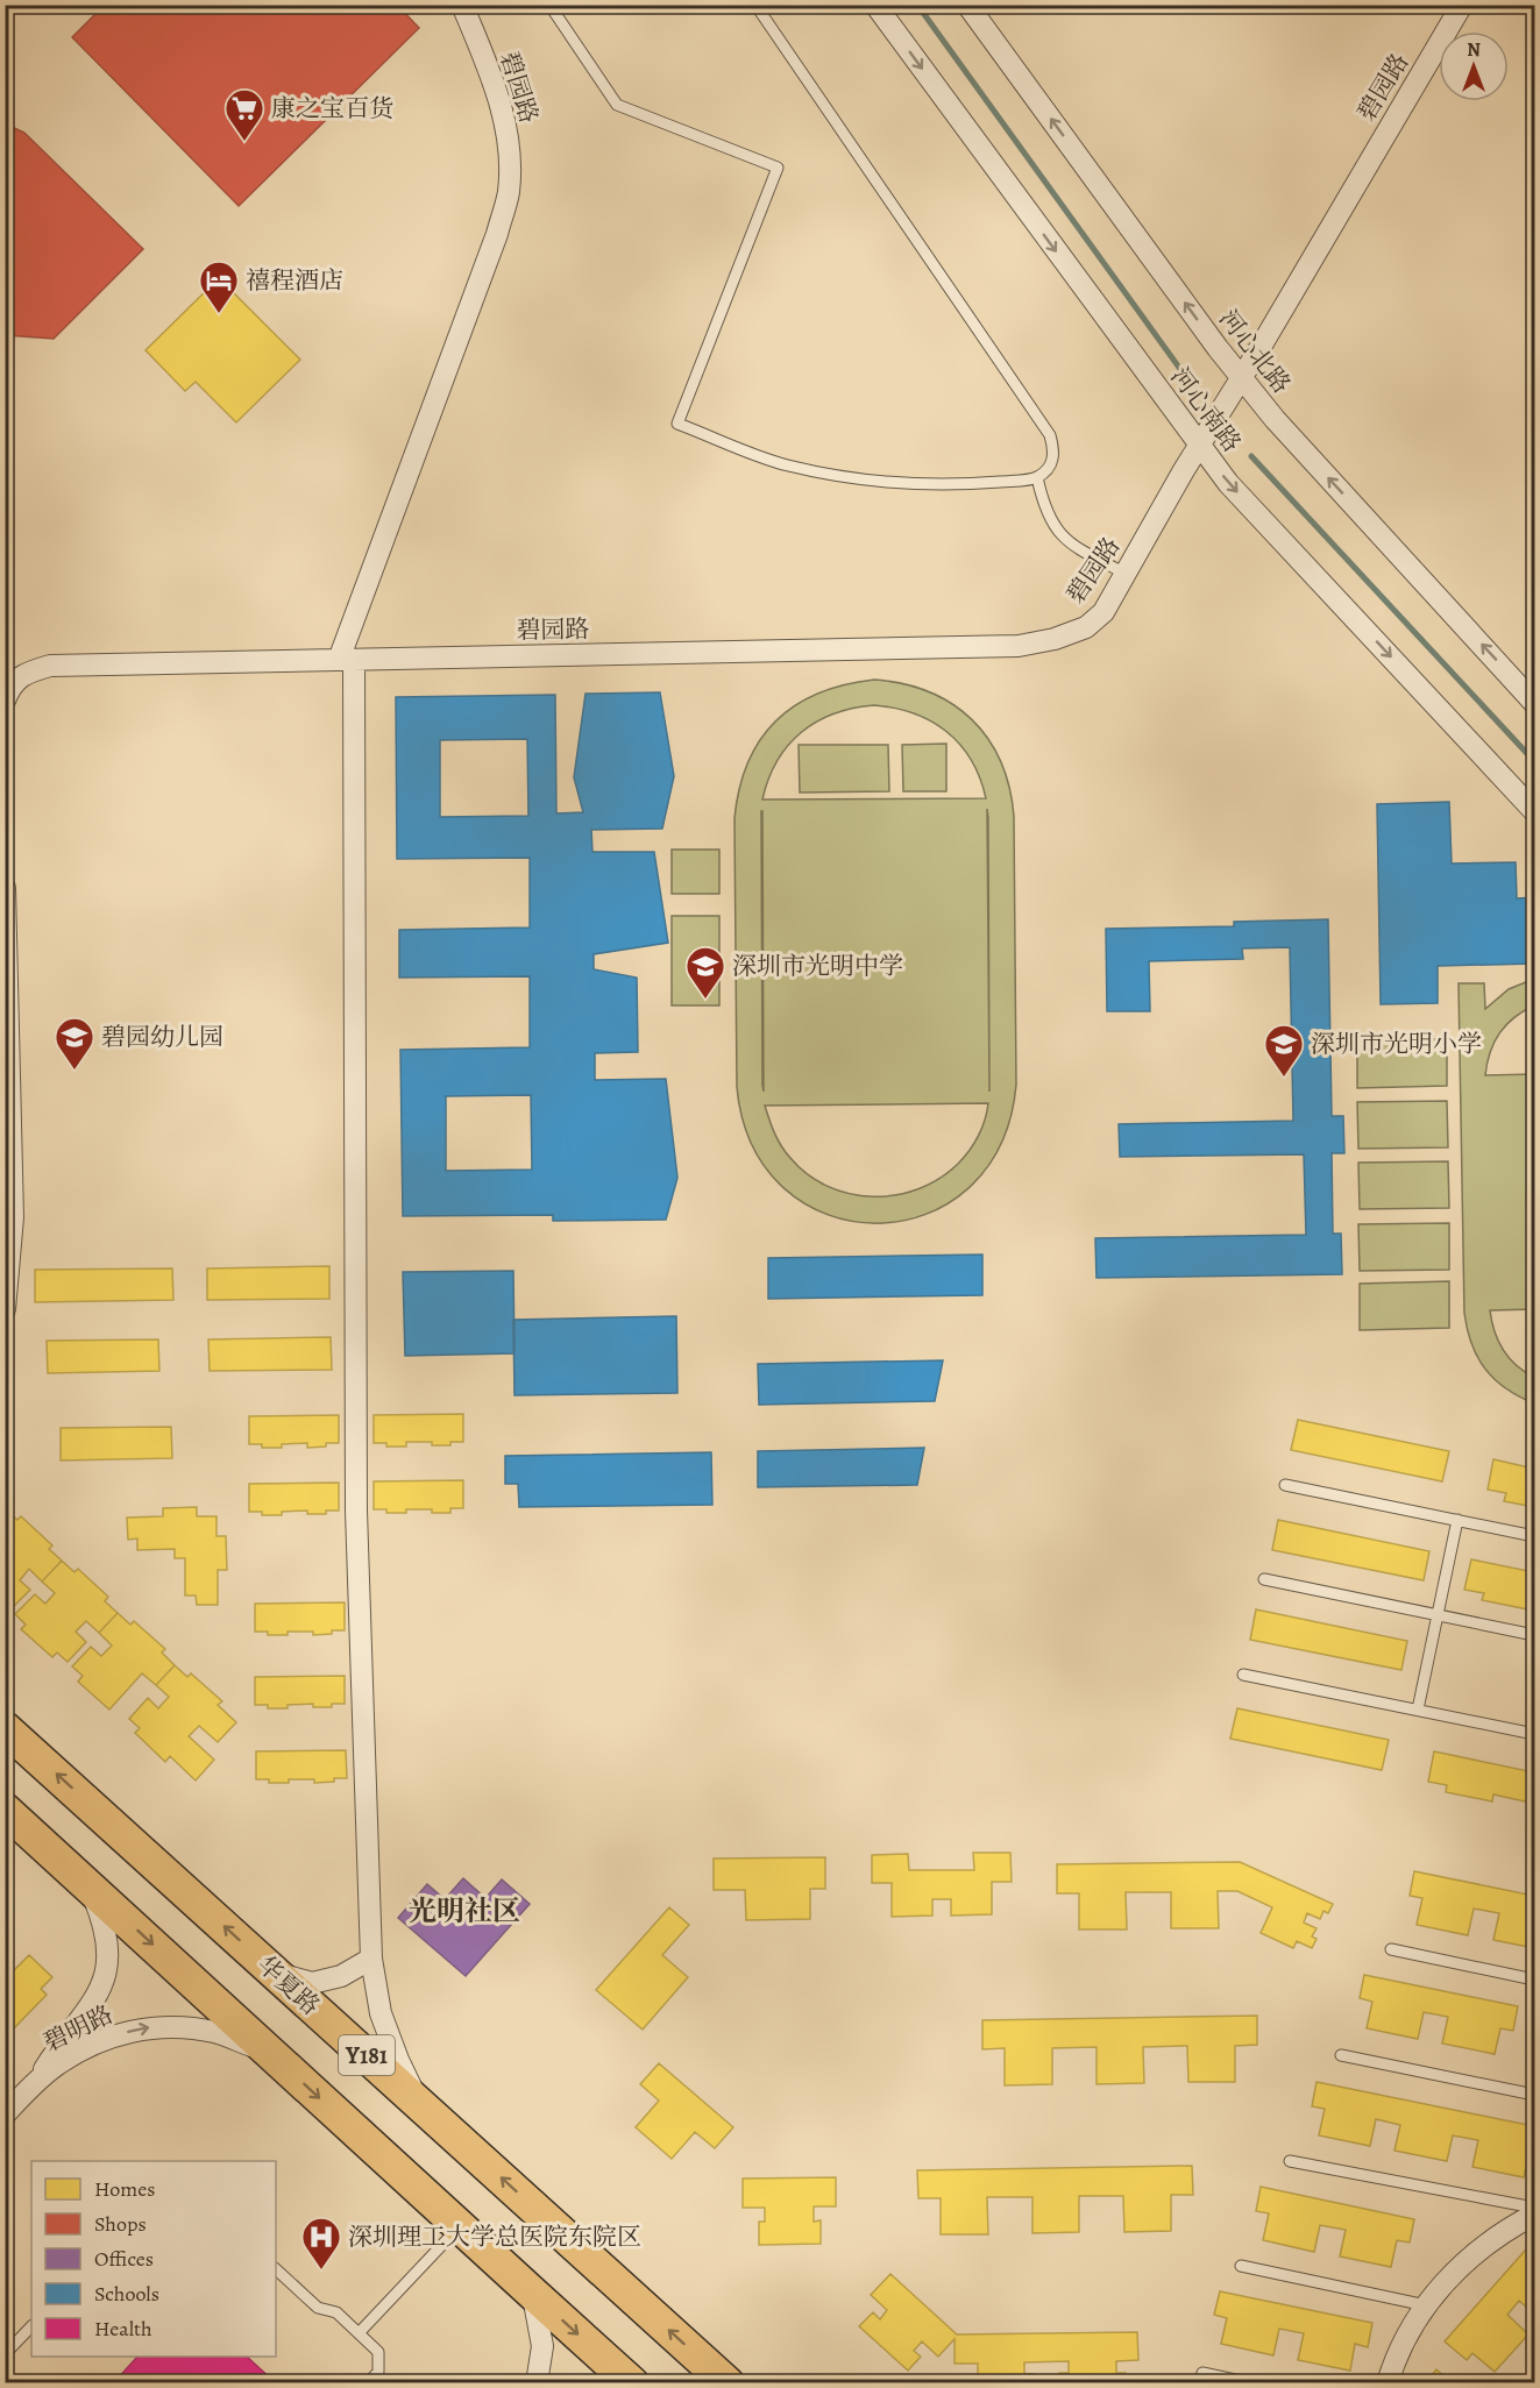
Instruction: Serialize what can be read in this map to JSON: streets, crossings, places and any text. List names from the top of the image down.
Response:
{
  "streets": {
    "main road": ["华夏路", "Y181"],
    "street": [
      "碧园路",
      "河心北路",
      "河心南路",
      "碧明路"
    ]
  },
  "crossings": [
    ["碧园路", "河心北路"],
    ["碧园路", "河心南路"],
    ["碧明路", "Y181"]
  ],
  "one_way": ["河心北路", "河心南路", "碧明路"],
  "districts": ["光明社区"],
  "places": {
    "supermarket": ["康之宝百货"],
    "hotel": ["禧程酒店"],
    "school or university": ["深圳市光明中学", "碧园幼儿园", "深圳市光明小学"],
    "hospital": ["深圳理工大学总医院东院区"]
  },
  "legend": [
    "Homes",
    "Shops",
    "Offices",
    "Schools",
    "Health"
  ],
  "north": "top"
}
